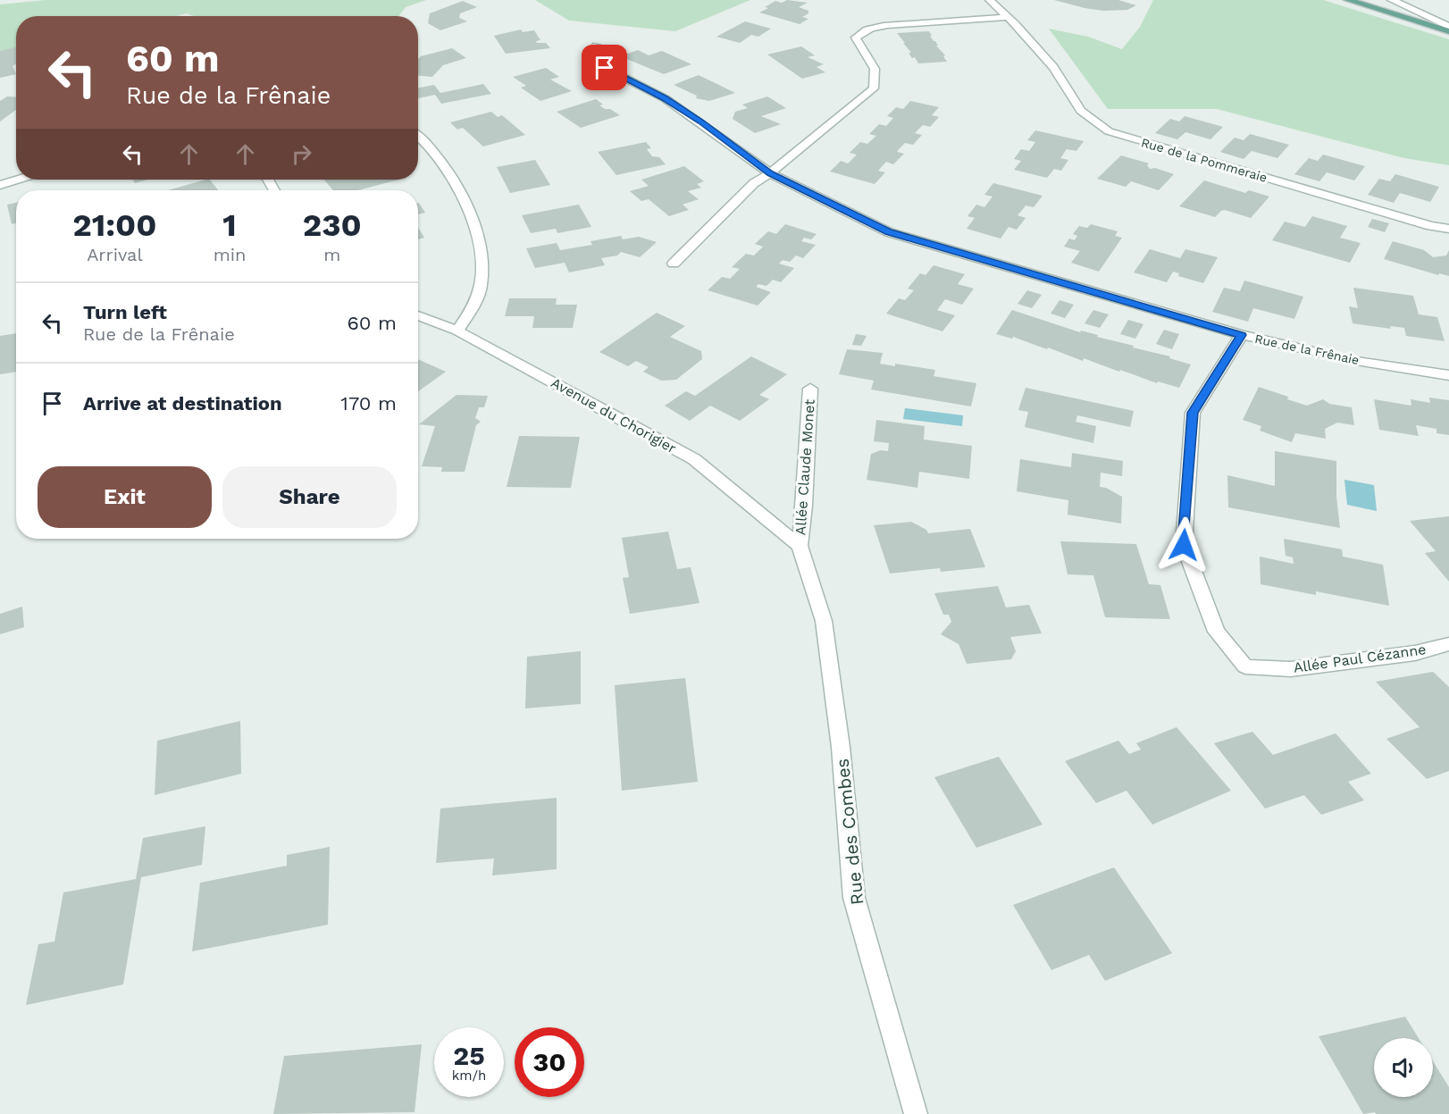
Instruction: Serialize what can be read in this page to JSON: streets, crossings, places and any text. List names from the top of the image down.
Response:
{
  "streets": {
    "street": [
      "Rue de la Pommeraie",
      "Rue de la Frênaie",
      "Avenue du Chorigier",
      "Allée Claude Monet",
      "Allée Paul Cézanne",
      "Rue des Combes"
    ]
  },
  "crossings": [
    ["Rue de la Frênaie", "Allée Paul Cézanne"],
    ["Avenue du Chorigier", "Allée Claude Monet"],
    ["Avenue du Chorigier", "Rue des Combes"],
    ["Allée Claude Monet", "Rue des Combes"]
  ],
  "page": {
    "turn": ["60 m", "Rue de la Frênaie"],
    "eta": [
      "21:00",
      "Arrival",
      "1",
      "min",
      "230",
      "m"
    ],
    "list": [
      {
        "name": "Turn left",
        "note": "Rue de la Frênaie",
        "value": "60 m"
      },
      {
        "name": "Arrive at destination",
        "value": "170 m"
      }
    ],
    "buttons": ["Exit", "Share"],
    "speed": "25 km/h",
    "limit": "30"
  }
}
